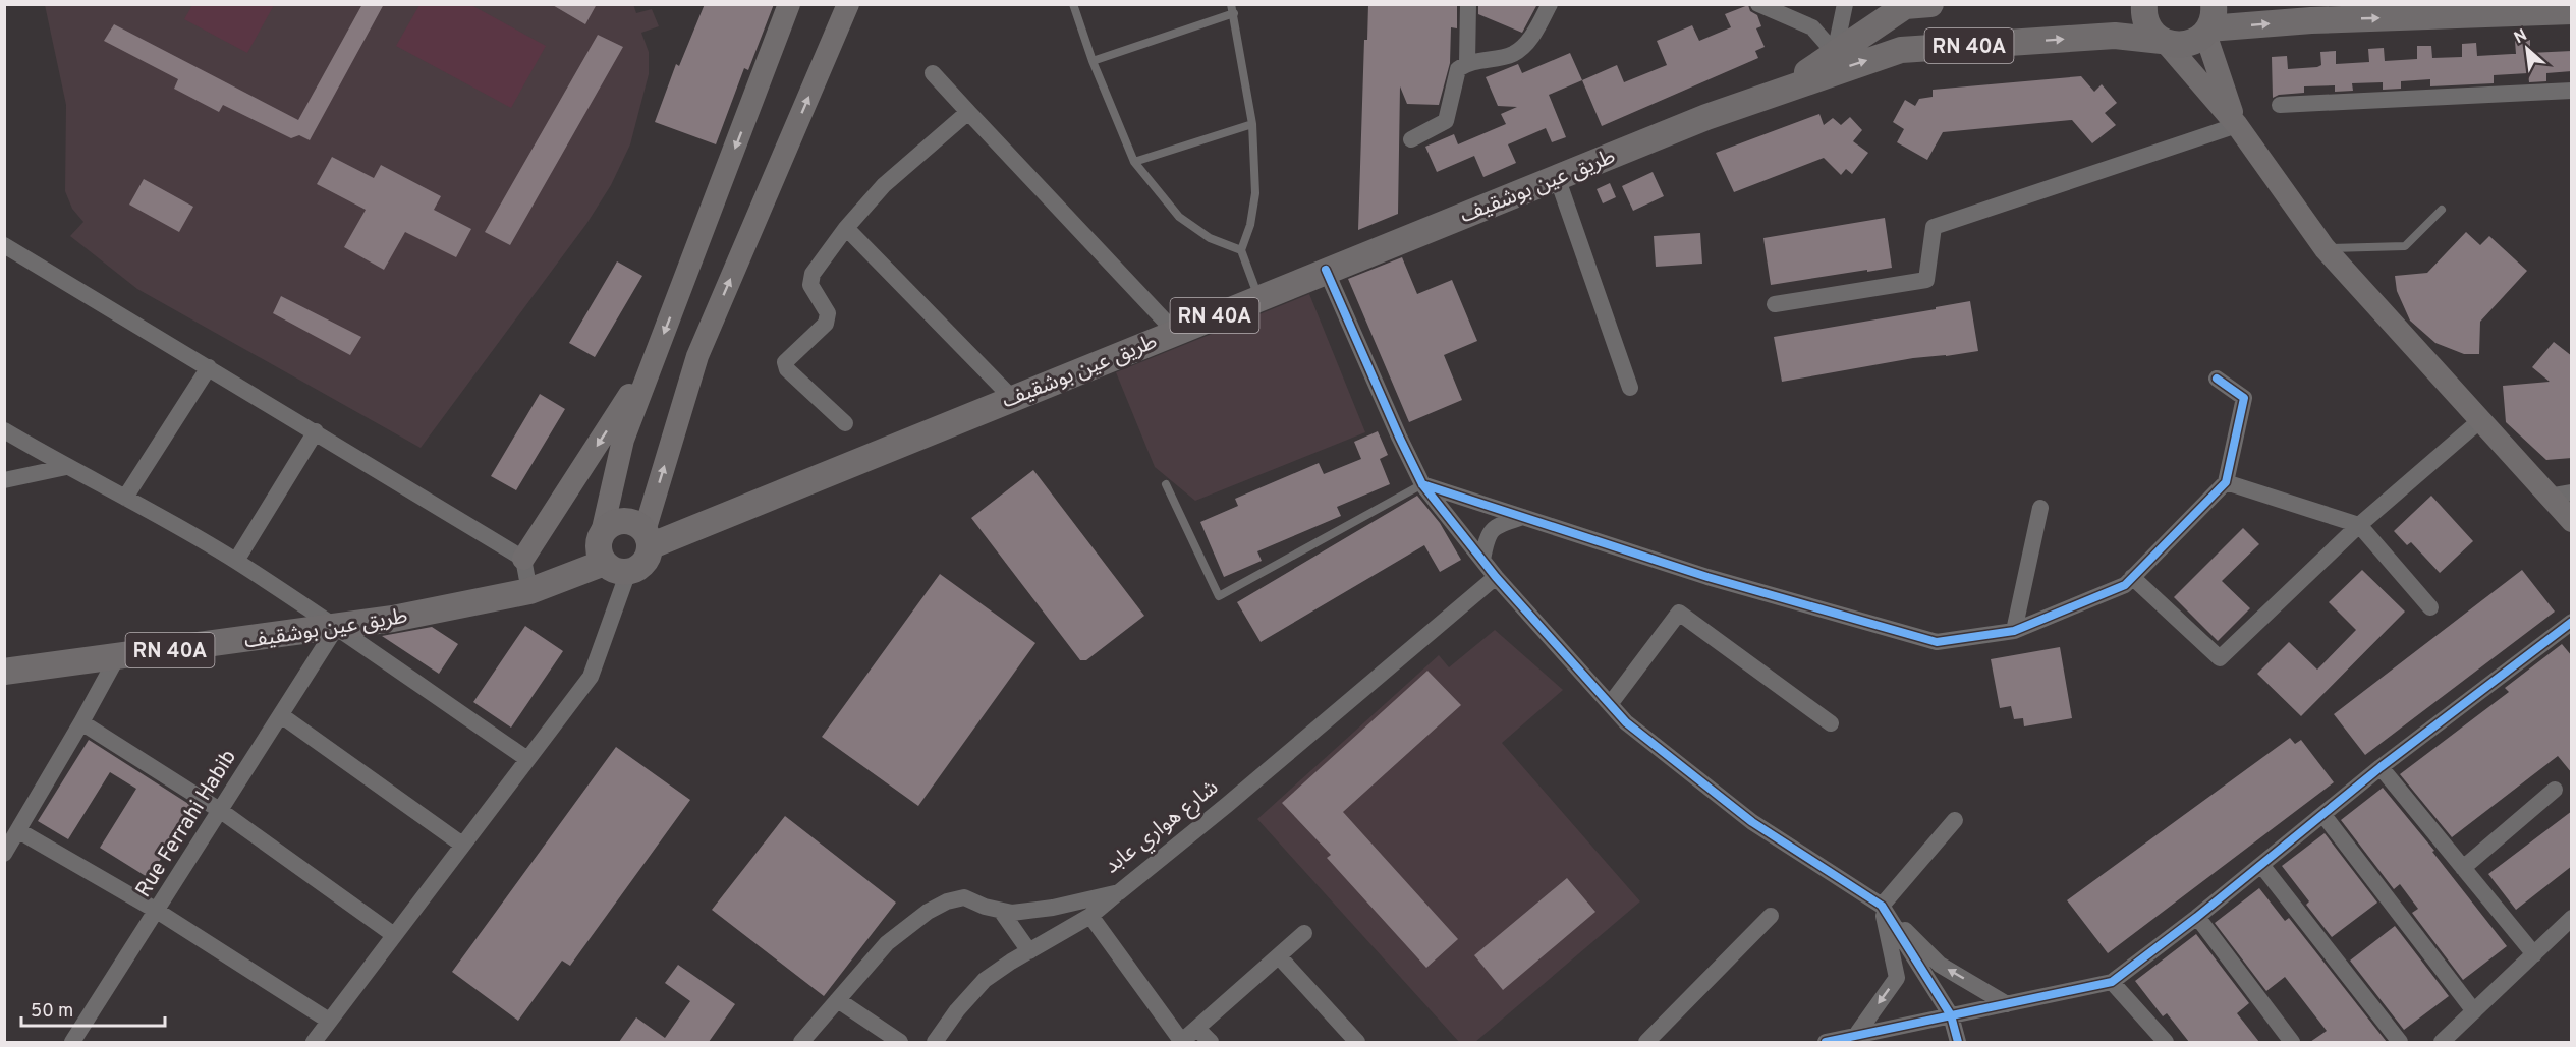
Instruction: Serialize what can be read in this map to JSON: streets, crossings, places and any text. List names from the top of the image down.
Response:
{
  "streets": {
    "main road": ["RN 40A", "طريق عين بوشقيف"],
    "street": ["Rue Ferrahi Habib", "شارع هواري عابد"]
  },
  "crossings": [
    ["RN 40A", "طريق عين بوشقيف"],
    ["طريق عين بوشقيف", "Rue Ferrahi Habib"]
  ],
  "scale_bar": "50 m",
  "north": "top left"
}
